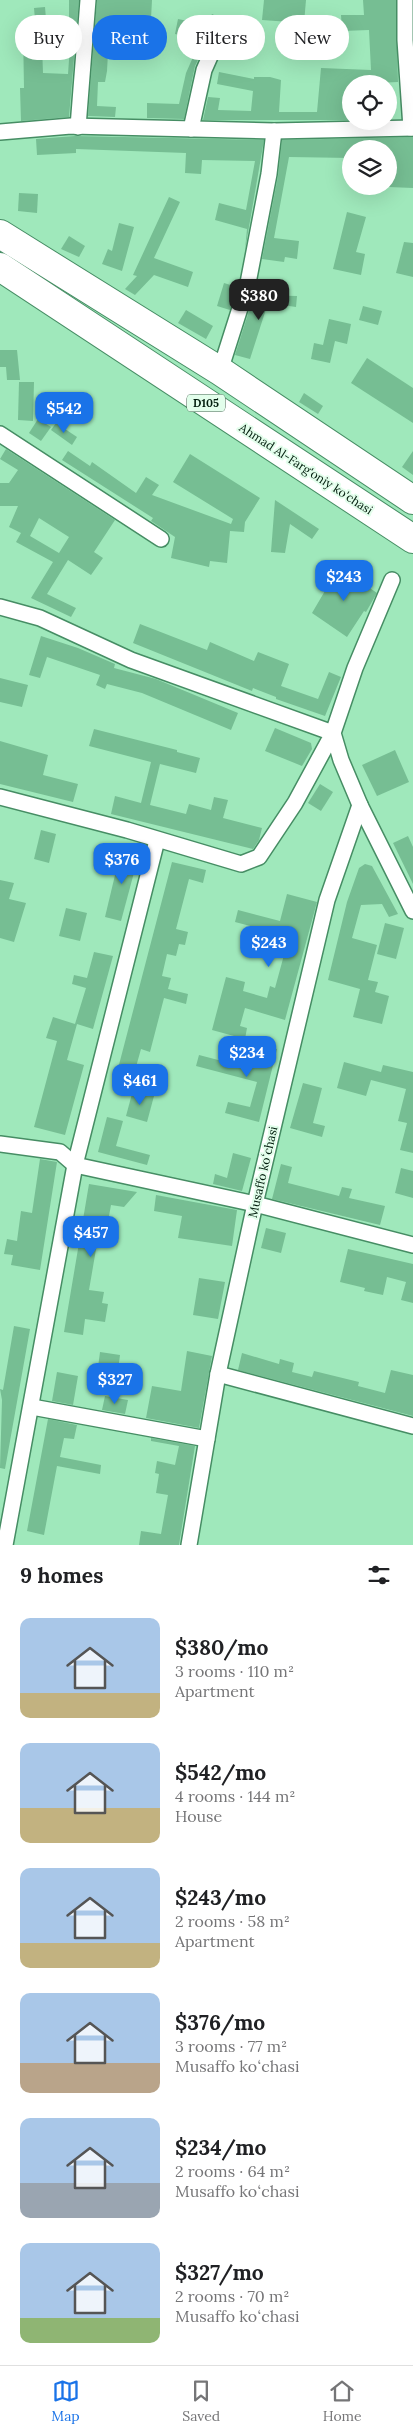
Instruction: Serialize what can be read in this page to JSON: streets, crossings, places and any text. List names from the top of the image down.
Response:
{
  "streets": {
    "highway": ["D105", "Ahmad Al-Farg'oniy ko'chasi"],
    "street": ["Musaffo koʻchasi"]
  },
  "page": {
    "chip": [
      "Buy",
      "Rent",
      "Filters",
      "New"
    ],
    "price": [
      "$380",
      "$542",
      "$243",
      "$376",
      "$243",
      "$234",
      "$461",
      "$457",
      "$327"
    ],
    "heading": "9 homes",
    "list": [
      {
        "name": "$380/mo",
        "note": "3 rooms · 110 m² · Apartment"
      },
      {
        "name": "$542/mo",
        "note": "4 rooms · 144 m² · House"
      },
      {
        "name": "$243/mo",
        "note": "2 rooms · 58 m² · Apartment"
      },
      {
        "name": "$376/mo",
        "note": "3 rooms · 77 m² · Musaffo koʻchasi"
      },
      {
        "name": "$234/mo",
        "note": "2 rooms · 64 m² · Musaffo koʻchasi"
      },
      {
        "name": "$327/mo",
        "note": "2 rooms · 70 m² · Musaffo koʻchasi"
      }
    ],
    "tabs": ["Map", "Saved", "Home"]
  }
}
